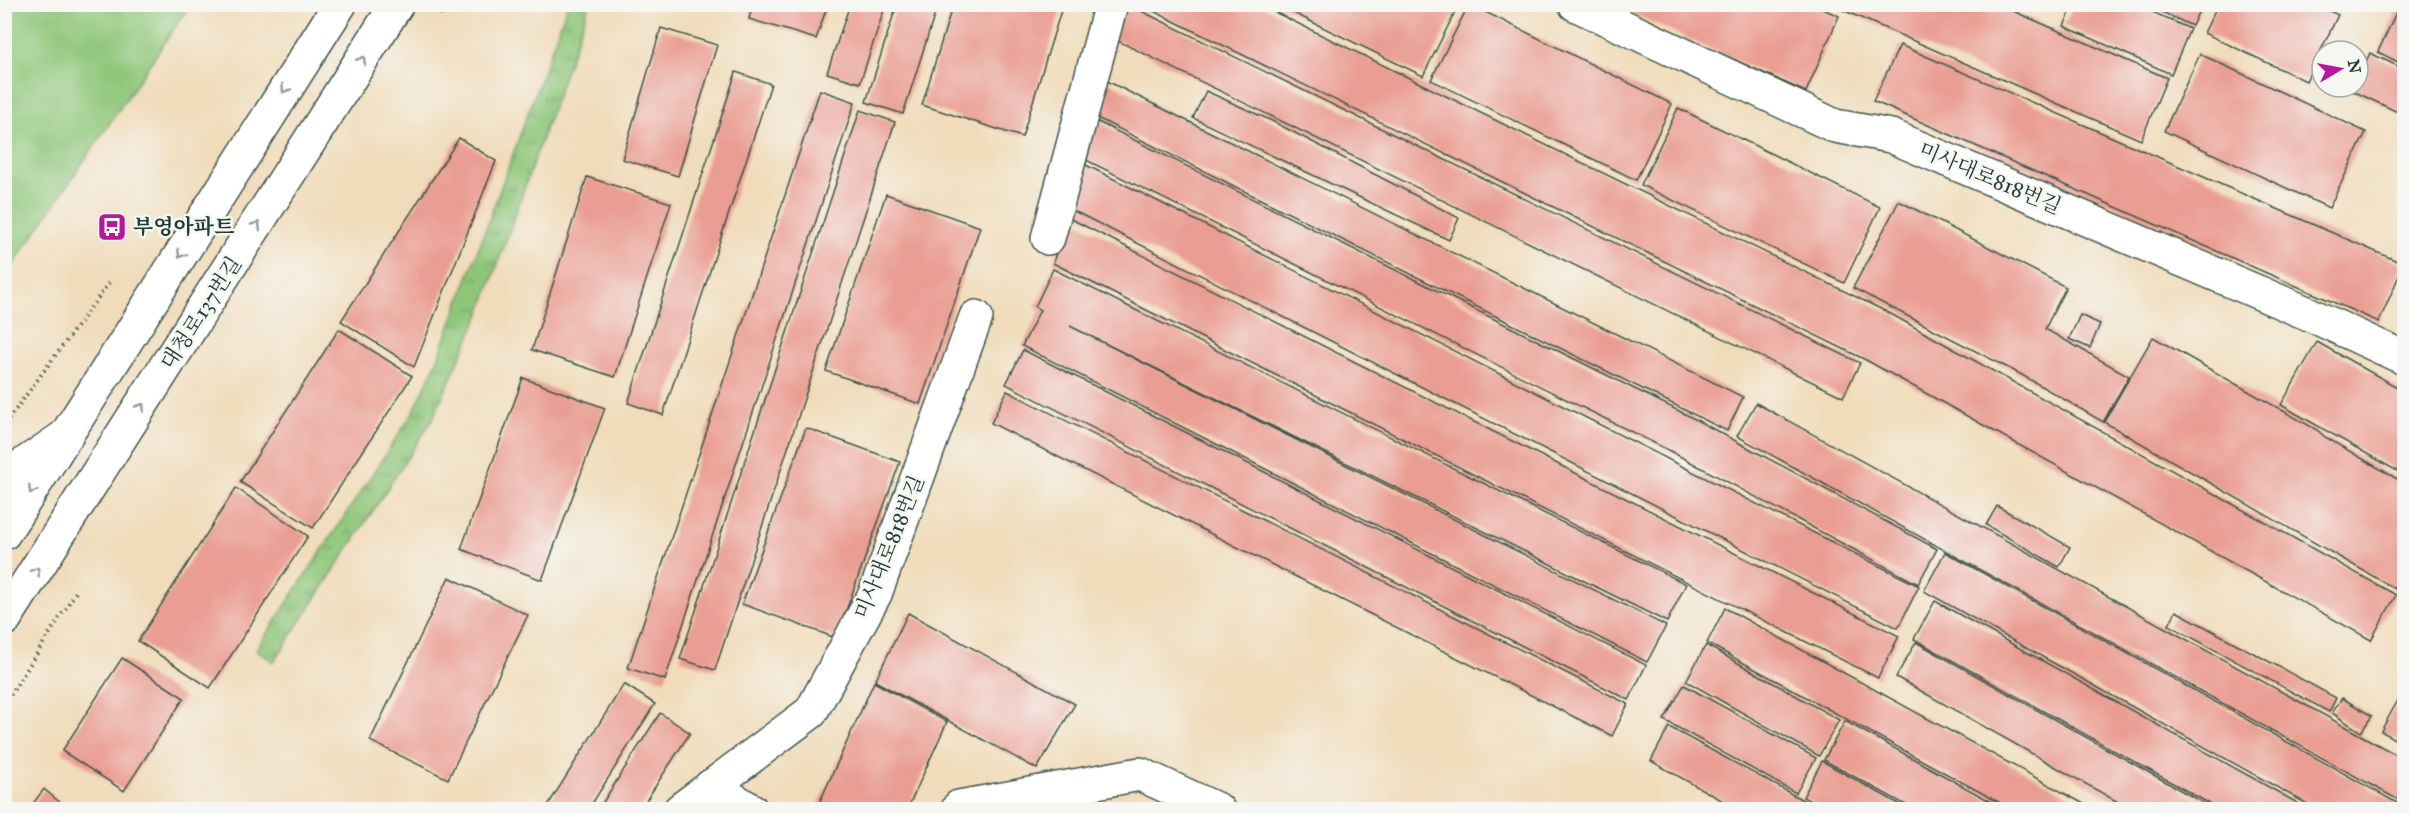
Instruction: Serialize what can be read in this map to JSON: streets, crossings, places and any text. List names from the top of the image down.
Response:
{
  "streets": {
    "main road": ["미사대로818번길", "대청로137번길"]
  },
  "places": {
    "bus stop": ["부영아파트"]
  },
  "north": "right"
}
